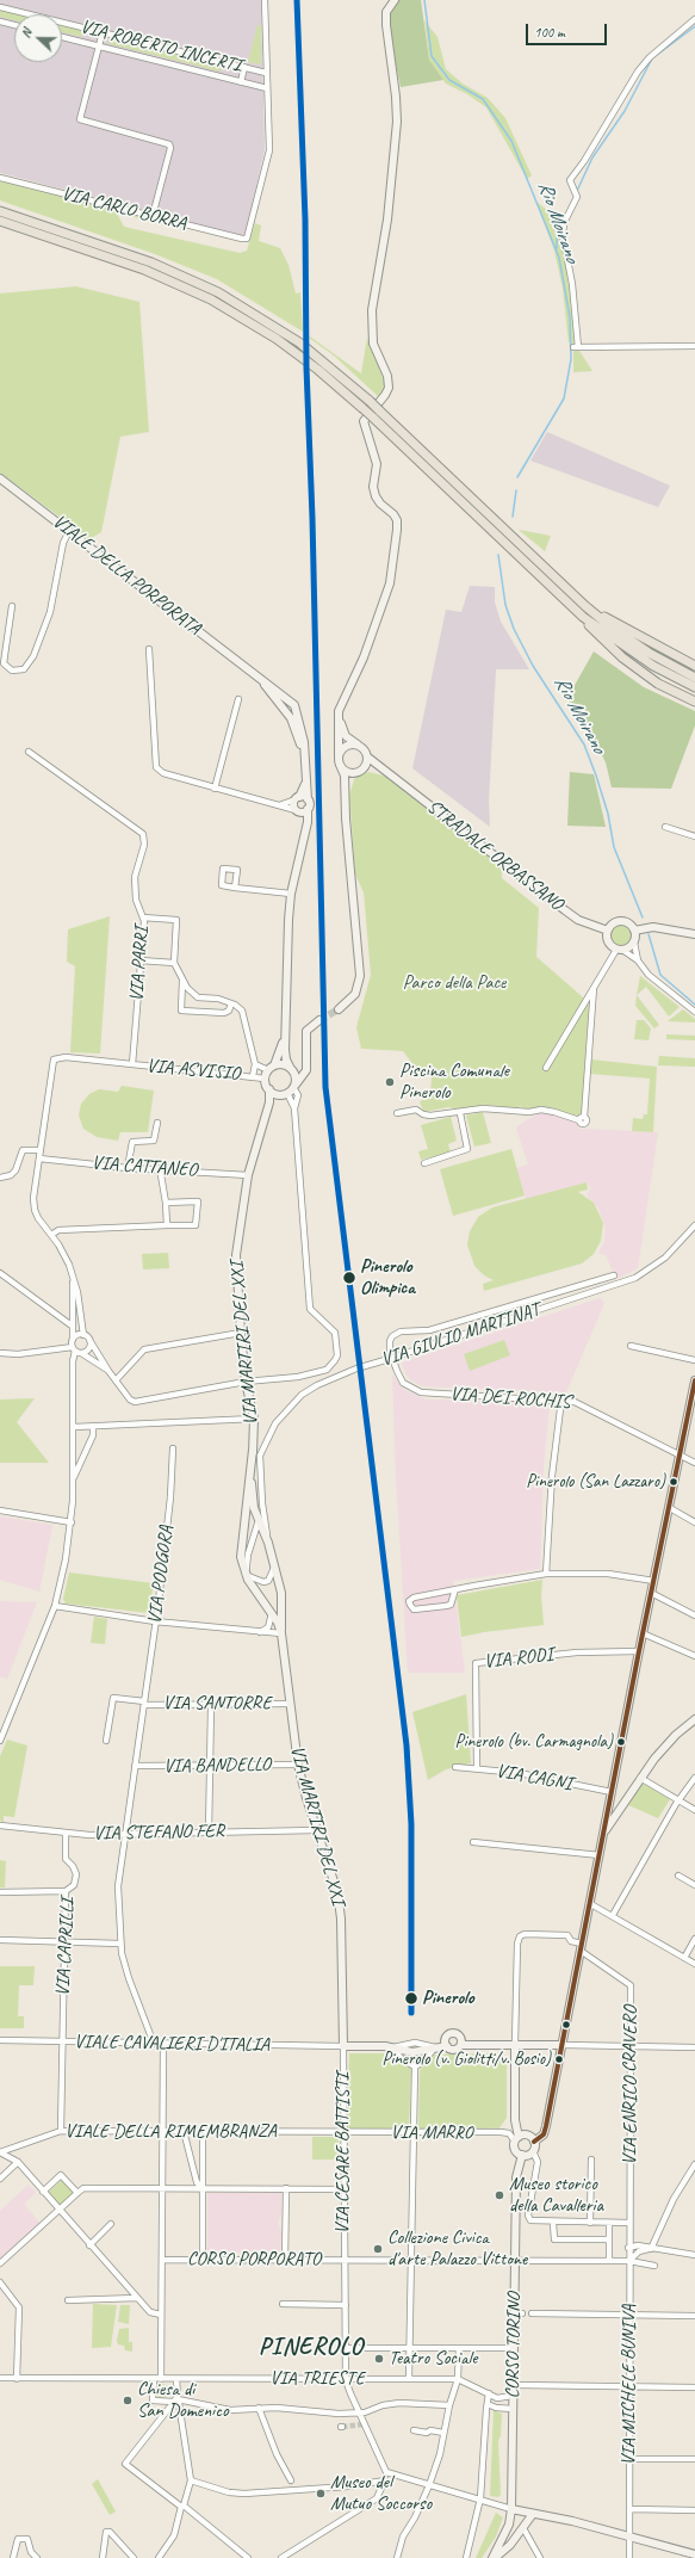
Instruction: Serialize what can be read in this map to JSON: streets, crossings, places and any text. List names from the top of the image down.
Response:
{
  "streets": {
    "street": [
      "VIA ROBERTO INCERTI",
      "VIA CARLO BORRA",
      "VIALE DELLA PORPORATA",
      "STRADALE ORBASSANO",
      "VIA PARRI",
      "VIA ASVISIO",
      "VIA CATTANEO",
      "VIA GIULIO MARTINAT",
      "VIA MARTIRI DEL XXI",
      "VIA DEI ROCHIS",
      "VIA PODGORA",
      "VIA RODI",
      "VIA SANTORRE",
      "VIA BANDELLO",
      "VIA CAGNI",
      "VIA STEFANO FER",
      "VIA CAPRILLI",
      "VIALE CAVALIERI D'ITALIA",
      "VIA ENRICO CRAVERO",
      "VIALE DELLA RIMEMBRANZA",
      "VIA MARRO",
      "VIA CESARE BATTISTI",
      "CORSO PORPORATO",
      "CORSO TORINO",
      "VIA TRIESTE",
      "VIA MICHELE BUNIVA"
    ]
  },
  "crossings": [
    ["VIA ROBERTO INCERTI", "VIA CARLO BORRA"],
    ["VIA PARRI", "VIA ASVISIO"],
    ["VIA ASVISIO", "VIA MARTIRI DEL XXI"],
    ["VIA CATTANEO", "VIA MARTIRI DEL XXI"],
    ["VIA GIULIO MARTINAT", "VIA MARTIRI DEL XXI"],
    ["VIA MARTIRI DEL XXI", "VIA SANTORRE"],
    ["VIA MARTIRI DEL XXI", "VIA BANDELLO"],
    ["VIA MARTIRI DEL XXI", "VIA STEFANO FER"],
    ["VIA MARTIRI DEL XXI", "VIALE CAVALIERI D'ITALIA"],
    ["VIA MARTIRI DEL XXI", "VIA CESARE BATTISTI"],
    ["VIA PODGORA", "VIA SANTORRE"],
    ["VIA PODGORA", "VIA BANDELLO"],
    ["VIA PODGORA", "VIA STEFANO FER"],
    ["VIA PODGORA", "VIALE CAVALIERI D'ITALIA"],
    ["VIA RODI", "VIA CAGNI"],
    ["VIA STEFANO FER", "VIA CAPRILLI"],
    ["VIA CAPRILLI", "VIALE CAVALIERI D'ITALIA"],
    ["VIA CAPRILLI", "VIALE DELLA RIMEMBRANZA"],
    ["VIALE CAVALIERI D'ITALIA", "VIA CESARE BATTISTI"],
    ["VIA ENRICO CRAVERO", "VIA MICHELE BUNIVA"],
    ["VIALE DELLA RIMEMBRANZA", "VIA MARRO"],
    ["VIALE DELLA RIMEMBRANZA", "VIA CESARE BATTISTI"],
    ["VIA MARRO", "VIA CESARE BATTISTI"],
    ["VIA MARRO", "CORSO TORINO"],
    ["VIA CESARE BATTISTI", "CORSO PORPORATO"],
    ["VIA CESARE BATTISTI", "VIA TRIESTE"],
    ["CORSO PORPORATO", "CORSO TORINO"],
    ["CORSO PORPORATO", "VIA MICHELE BUNIVA"]
  ],
  "districts": ["PINEROLO"],
  "water": ["Rio Moirano"],
  "parks": ["Parco della Pace"],
  "places": [
    "Piscina Comunale Pinerolo",
    "Pinerolo Olimpica",
    "Pinerolo (San Lazzaro)",
    "Pinerolo (bv. Carmagnola)",
    "Pinerolo",
    "Pinerolo (v. Giolitti/v. Bosio)",
    "Museo storico della Cavalleria",
    "Collezione Civica d'arte Palazzo Vittone",
    "Teatro Sociale",
    "Chiesa di San Domenico",
    "Museo del Mutuo Soccorso"
  ],
  "scale_bar": "100 m",
  "north": "left"
}
